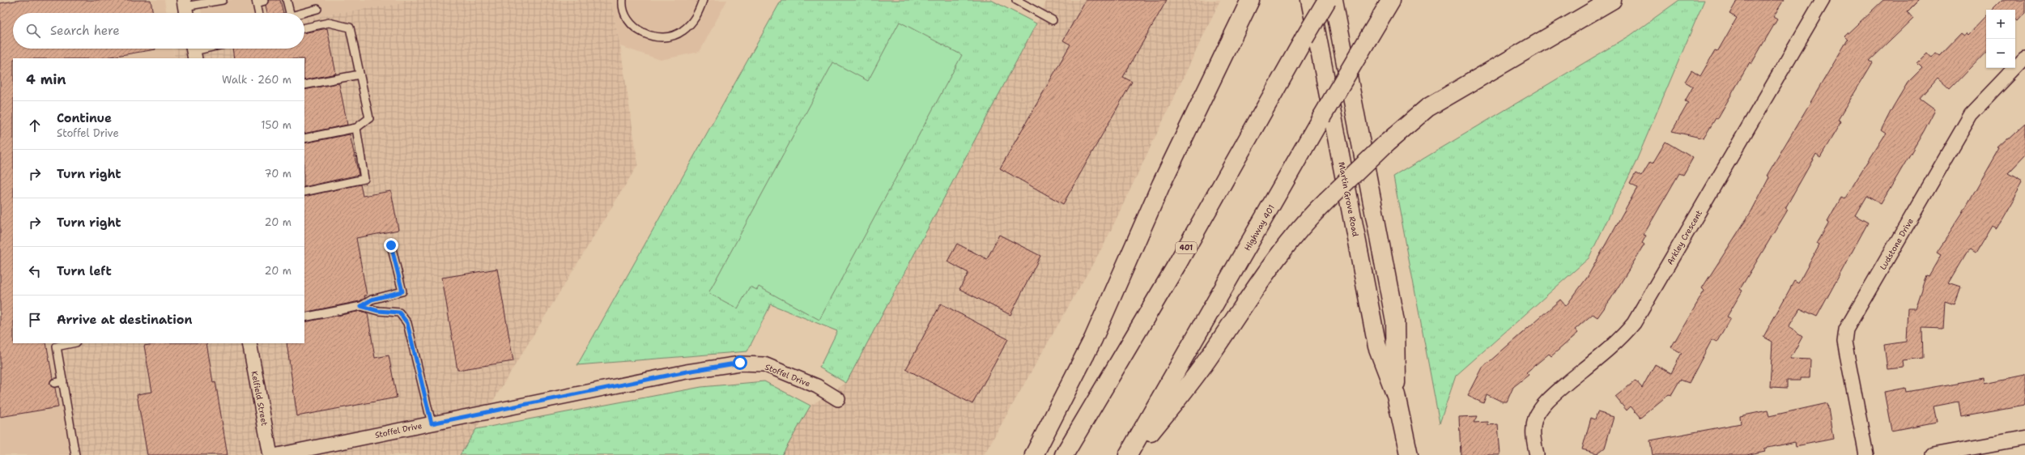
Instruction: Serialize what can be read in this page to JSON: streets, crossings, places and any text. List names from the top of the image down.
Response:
{
  "streets": {
    "main road": ["Martin Grove Road", "Highway 401", "401"],
    "street": [
      "Arkley Crescent",
      "Ludstone Drive",
      "Stoffel Drive",
      "Kelfield Street"
    ]
  },
  "page": {
    "map_buttons": ["+", "−"],
    "search": "Search here",
    "heading": ["4 min", "Walk · 260 m"],
    "list": [
      ["Continue", "Stoffel Drive", "150 m"],
      ["Turn right", "70 m"],
      ["Turn right", "20 m"],
      ["Turn left", "20 m"],
      "Arrive at destination"
    ]
  }
}
